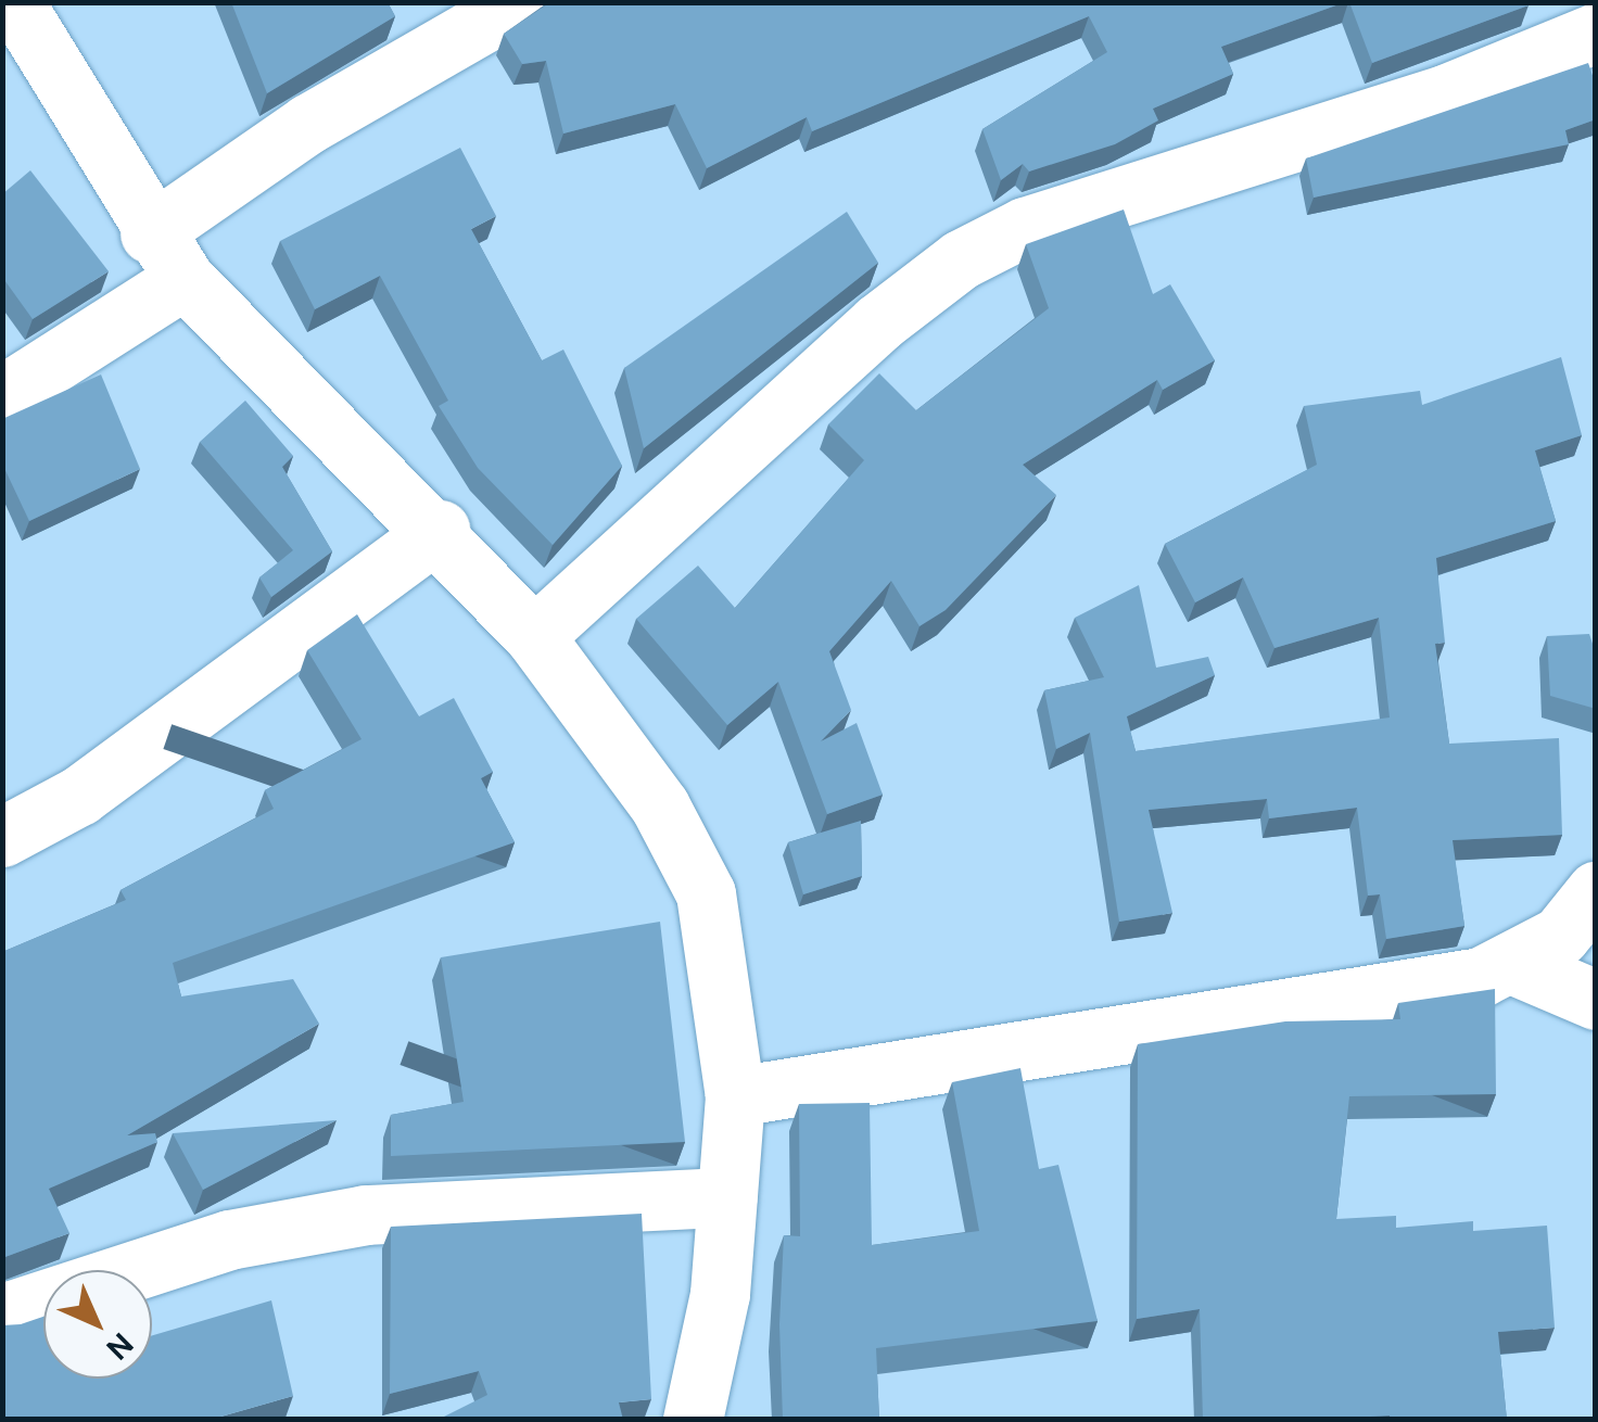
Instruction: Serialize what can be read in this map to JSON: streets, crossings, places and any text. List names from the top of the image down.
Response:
{
  "north": "bottom right"
}
